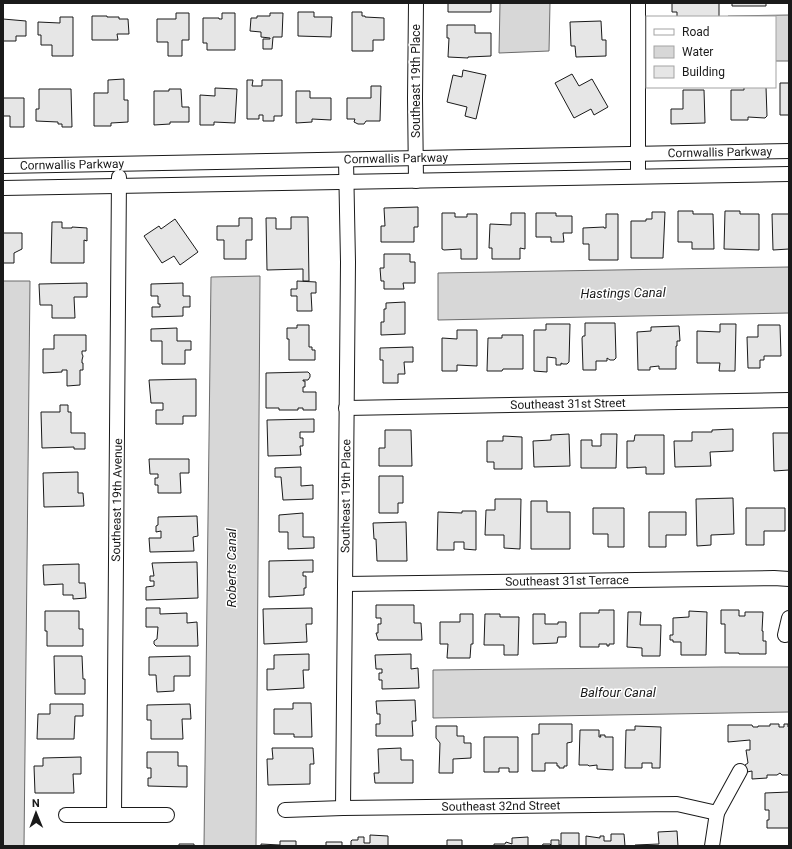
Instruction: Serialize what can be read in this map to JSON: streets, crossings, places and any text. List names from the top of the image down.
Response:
{
  "streets": {
    "street": [
      "Southeast 19th Place",
      "Cornwallis Parkway",
      "Southeast 31st Street",
      "Southeast 19th Avenue",
      "Southeast 31st Terrace",
      "Southeast 32nd Street"
    ]
  },
  "crossings": [
    ["Southeast 19th Place", "Cornwallis Parkway"],
    ["Southeast 19th Place", "Southeast 31st Street"],
    ["Southeast 19th Place", "Southeast 31st Terrace"],
    ["Southeast 19th Place", "Southeast 32nd Street"],
    ["Cornwallis Parkway", "Southeast 19th Avenue"]
  ],
  "water": ["Hastings Canal", "Roberts Canal", "Balfour Canal"],
  "legend": ["Road", "Water", "Building"],
  "north": "top"
}
